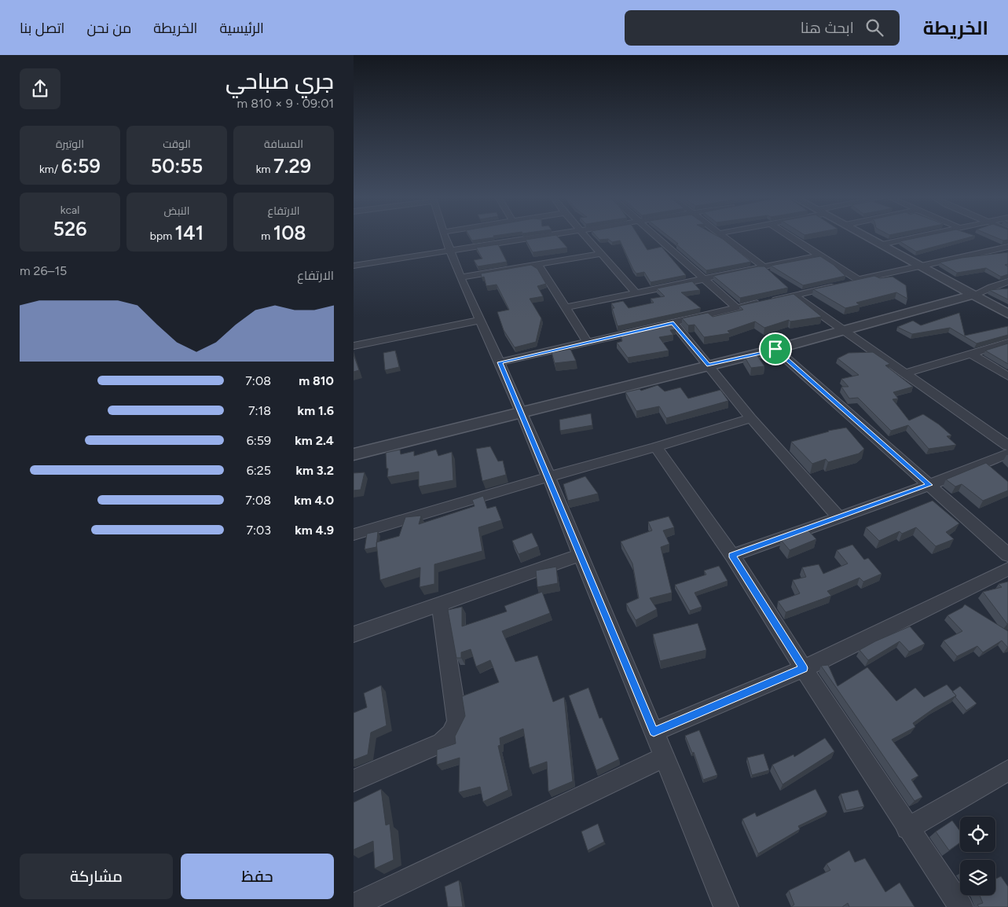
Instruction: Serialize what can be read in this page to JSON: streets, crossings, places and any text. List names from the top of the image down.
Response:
{
  "page": {
    "header": "الخريطة",
    "search": "ابحث هنا",
    "nav": [
      "الرئيسية",
      "الخريطة",
      "من نحن",
      "اتصل بنا"
    ],
    "heading": ["جري صباحي", "09:01 · 9 × 810 m"],
    "stats": [
      ["المسافة", "7.29 km"],
      ["الوقت", "50:55"],
      ["الوتيرة", "6:59 /km"],
      ["الارتفاع", "108 m"],
      ["النبض", "141 bpm"],
      ["kcal", "526"]
    ],
    "chart": ["الارتفاع", "15–26 m"],
    "list": [
      {
        "name": "810 m",
        "note": "7:08"
      },
      {
        "name": "1.6 km",
        "note": "7:18"
      },
      {
        "name": "2.4 km",
        "note": "6:59"
      },
      {
        "name": "3.2 km",
        "note": "6:25"
      },
      {
        "name": "4.0 km",
        "note": "7:08"
      },
      {
        "name": "4.9 km",
        "note": "7:03"
      }
    ],
    "buttons": ["حفظ", "مشاركة"]
  }
}
